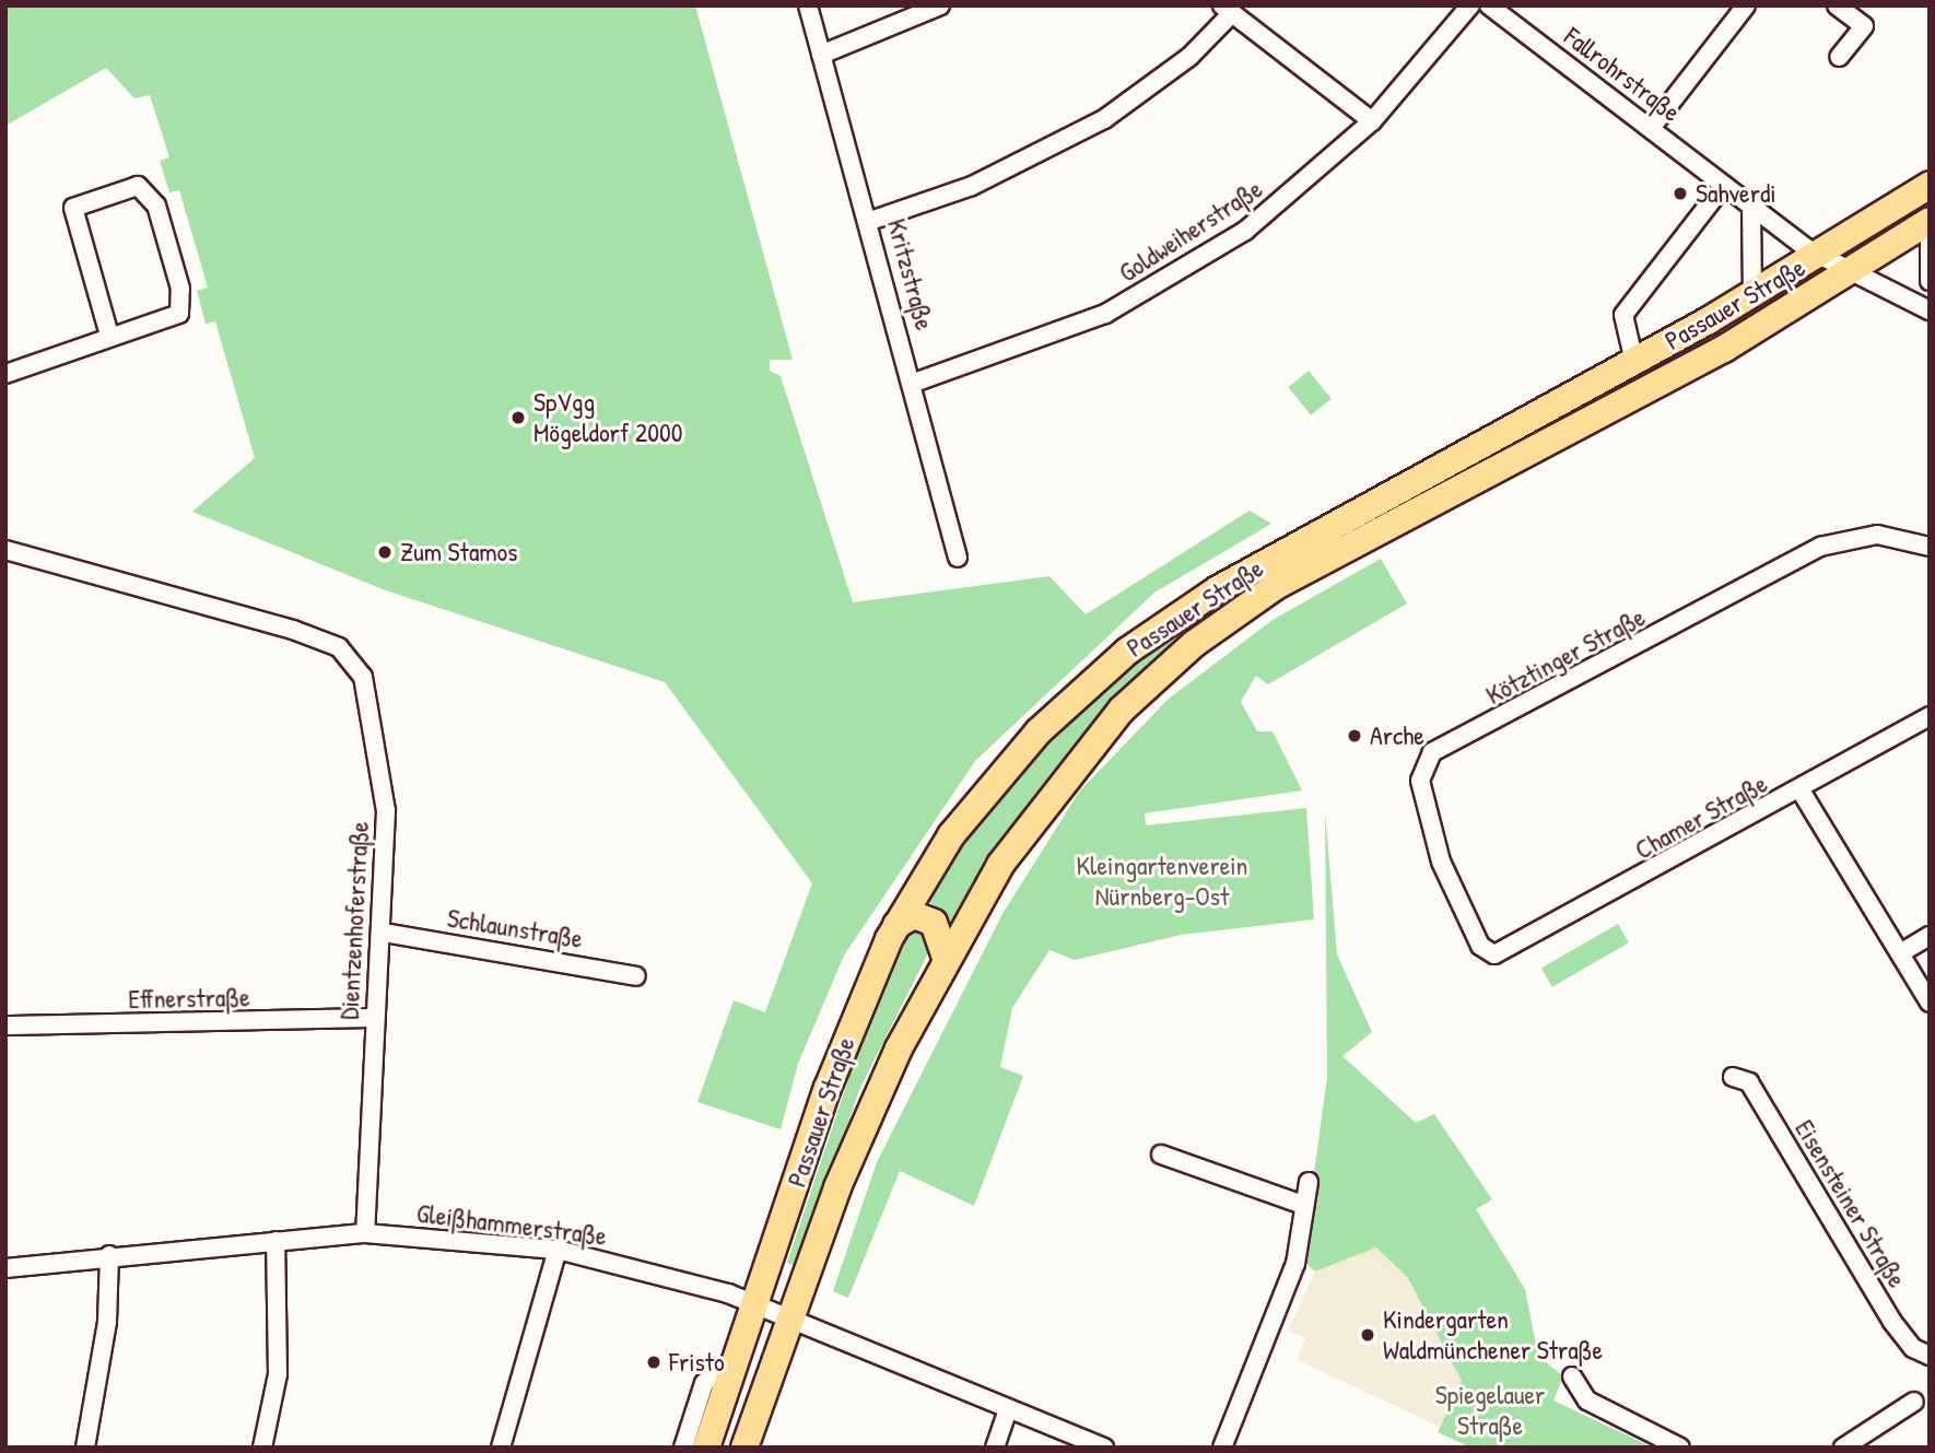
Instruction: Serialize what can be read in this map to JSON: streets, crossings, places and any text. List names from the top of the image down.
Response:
{
  "streets": {
    "main road": ["Passauer Straße"],
    "street": [
      "Fallrohrstraße",
      "Goldweiherstraße",
      "Kritzstraße",
      "Kötztinger Straße",
      "Chamer Straße",
      "Dientzenhoferstraße",
      "Schlaunstraße",
      "Effnerstraße",
      "Eisensteiner Straße",
      "Gleißhammerstraße"
    ]
  },
  "crossings": [
    ["Fallrohrstraße", "Passauer Straße"],
    ["Goldweiherstraße", "Kritzstraße"],
    ["Passauer Straße", "Gleißhammerstraße"],
    ["Kötztinger Straße", "Chamer Straße"],
    ["Dientzenhoferstraße", "Schlaunstraße"],
    ["Dientzenhoferstraße", "Effnerstraße"],
    ["Dientzenhoferstraße", "Gleißhammerstraße"]
  ],
  "parks": ["Kleingartenverein Nürnberg-Ost", "Spiegelauer Straße"],
  "places": [
    "Sahverdi",
    "SpVgg Mögeldorf 2000",
    "Zum Stamos",
    "Arche",
    "Kindergarten Waldmünchener Straße",
    "Fristo"
  ]
}
